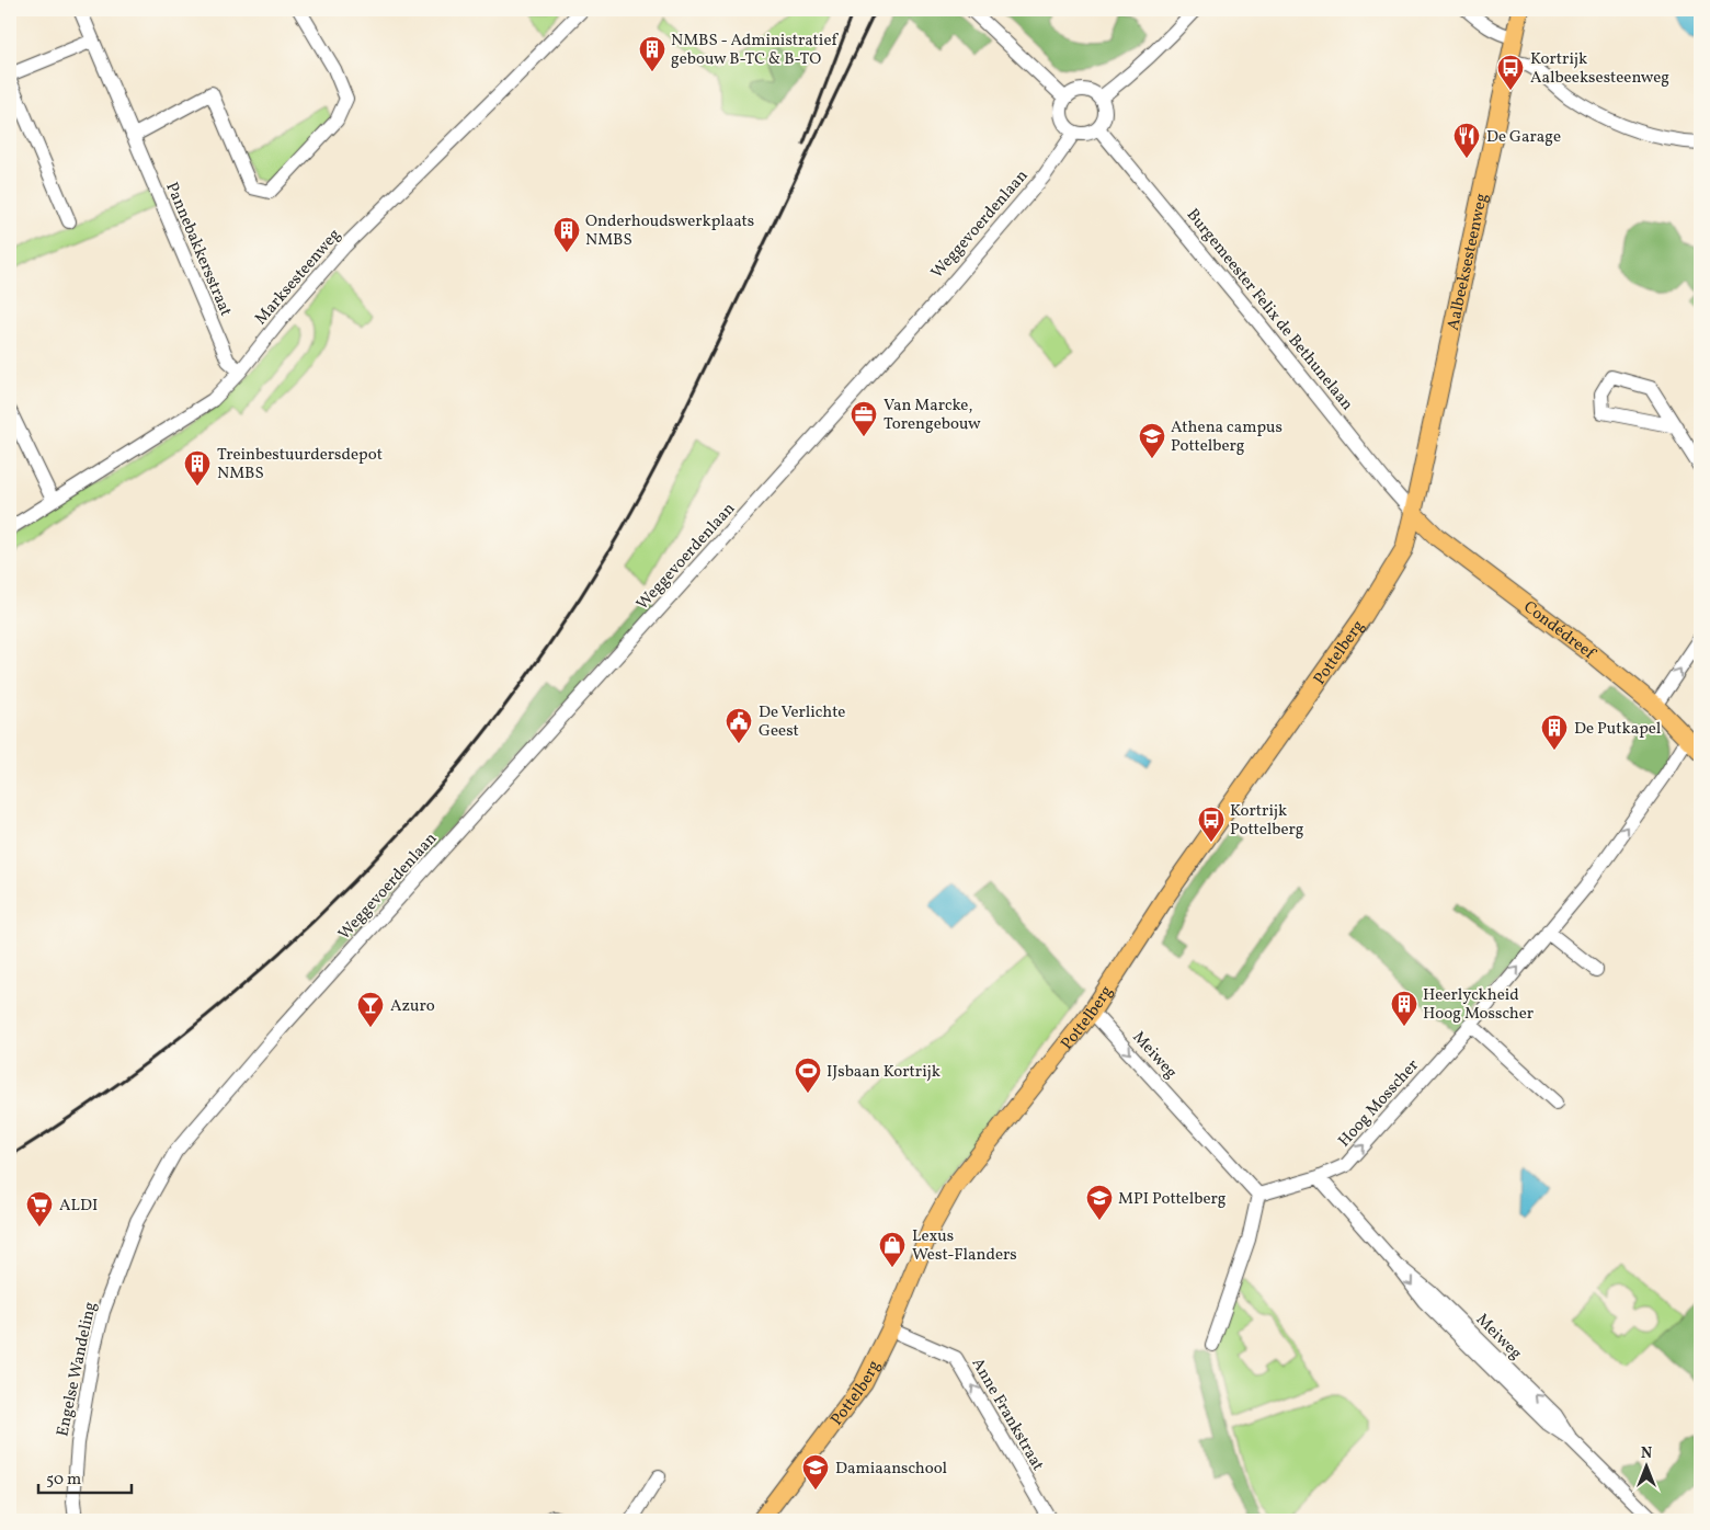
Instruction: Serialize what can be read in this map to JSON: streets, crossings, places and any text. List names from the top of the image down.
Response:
{
  "streets": {
    "main road": ["Aalbeeksesteenweg", "Condédreef", "Pottelberg"],
    "street": [
      "Weggevoerdenlaan",
      "Pannebakkersstraat",
      "Marksesteenweg",
      "Burgemeester Felix de Bethunelaan",
      "Meiweg",
      "Hoog Mosscher",
      "Engelse Wandeling",
      "Anne Frankstraat"
    ]
  },
  "crossings": [
    ["Weggevoerdenlaan", "Burgemeester Felix de Bethunelaan"],
    ["Weggevoerdenlaan", "Engelse Wandeling"],
    ["Pannebakkersstraat", "Marksesteenweg"],
    ["Aalbeeksesteenweg", "Burgemeester Felix de Bethunelaan"],
    ["Aalbeeksesteenweg", "Condédreef"],
    ["Aalbeeksesteenweg", "Pottelberg"],
    ["Burgemeester Felix de Bethunelaan", "Condédreef"],
    ["Burgemeester Felix de Bethunelaan", "Pottelberg"],
    ["Condédreef", "Pottelberg"],
    ["Condédreef", "Hoog Mosscher"],
    ["Pottelberg", "Meiweg"],
    ["Pottelberg", "Anne Frankstraat"],
    ["Meiweg", "Hoog Mosscher"]
  ],
  "one_way": ["Hoog Mosscher", "Anne Frankstraat"],
  "places": {
    "building": [
      "NMBS - Administratief gebouw B-TC & B-TO",
      "Onderhoudswerkplaats NMBS",
      "Treinbestuurdersdepot NMBS",
      "De Putkapel",
      "Heerlyckheid Hoog Mosscher"
    ],
    "bus stop": ["Kortrijk Aalbeeksesteenweg", "Kortrijk Pottelberg"],
    "restaurant": ["De Garage"],
    "office": ["Van Marcke, Torengebouw"],
    "school or university": ["Athena campus Pottelberg", "MPI Pottelberg", "Damiaanschool"],
    "public building": ["De Verlichte Geest"],
    "bar": ["Azuro"],
    "sports": ["IJsbaan Kortrijk"],
    "supermarket": ["ALDI"],
    "shop": ["Lexus West-Flanders"]
  },
  "scale_bar": "50 m",
  "north": "top"
}
